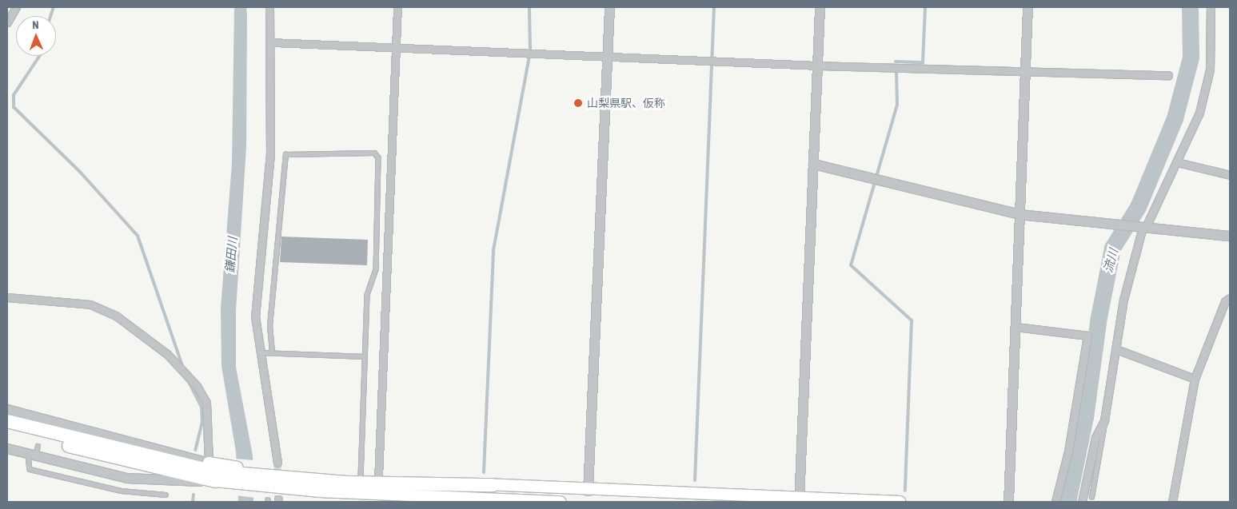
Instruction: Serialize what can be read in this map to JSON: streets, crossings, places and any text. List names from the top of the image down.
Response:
{
  "water": ["鎌田川", "流川"],
  "places": ["山梨県駅、仮称"],
  "north": "top"
}
